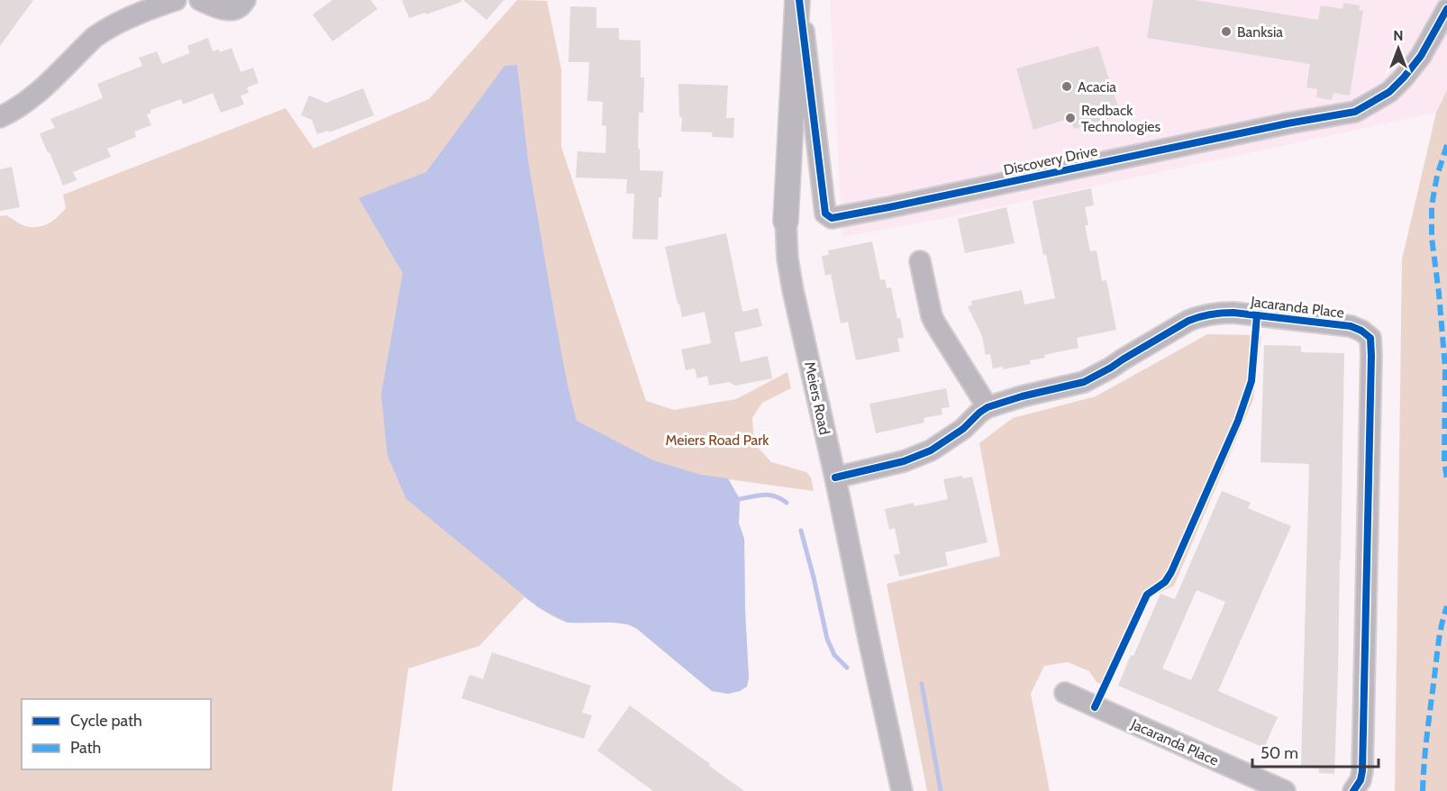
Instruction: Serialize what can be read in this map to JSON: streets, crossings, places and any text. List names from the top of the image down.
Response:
{
  "streets": {
    "street": ["Discovery Drive", "Jacaranda Place", "Meiers Road"]
  },
  "crossings": [
    ["Discovery Drive", "Meiers Road"],
    ["Jacaranda Place", "Meiers Road"]
  ],
  "parks": ["Meiers Road Park"],
  "places": ["Banksia", "Acacia", "Redback Technologies"],
  "legend": ["Cycle path", "Path"],
  "scale_bar": "50 m",
  "north": "top"
}
